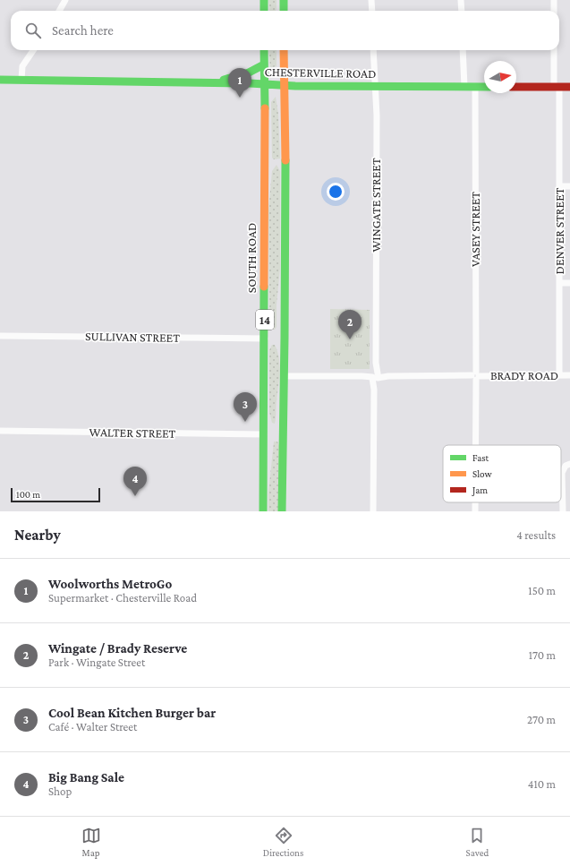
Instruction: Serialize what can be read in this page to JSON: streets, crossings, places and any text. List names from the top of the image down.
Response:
{
  "streets": {
    "main road": ["CHESTERVILLE ROAD", "SOUTH ROAD", "14"],
    "street": [
      "WINGATE STREET",
      "VASEY STREET",
      "DENVER STREET",
      "SULLIVAN STREET",
      "BRADY ROAD",
      "WALTER STREET"
    ]
  },
  "crossings": [
    ["CHESTERVILLE ROAD", "WINGATE STREET"],
    ["CHESTERVILLE ROAD", "VASEY STREET"],
    ["CHESTERVILLE ROAD", "SOUTH ROAD"],
    ["WINGATE STREET", "BRADY ROAD"],
    ["VASEY STREET", "BRADY ROAD"],
    ["DENVER STREET", "BRADY ROAD"],
    ["SOUTH ROAD", "SULLIVAN STREET"],
    ["SOUTH ROAD", "BRADY ROAD"],
    ["SOUTH ROAD", "WALTER STREET"]
  ],
  "legend": ["Fast", "Slow", "Jam"],
  "scale_bar": "100 m",
  "north": "right",
  "page": {
    "search": "Search here",
    "pins": [
      "1",
      "2",
      "3",
      "4"
    ],
    "scale": "100 m",
    "heading": ["Nearby", "4 results"],
    "list": [
      {
        "mark": "1",
        "name": "Woolworths MetroGo",
        "note": "Supermarket · Chesterville Road",
        "value": "150 m"
      },
      {
        "mark": "2",
        "name": "Wingate / Brady Reserve",
        "note": "Park · Wingate Street",
        "value": "170 m"
      },
      {
        "mark": "3",
        "name": "Cool Bean Kitchen Burger bar",
        "note": "Café · Walter Street",
        "value": "270 m"
      },
      {
        "mark": "4",
        "name": "Big Bang Sale",
        "note": "Shop",
        "value": "410 m"
      }
    ],
    "nav": ["Map", "Directions", "Saved"]
  }
}
